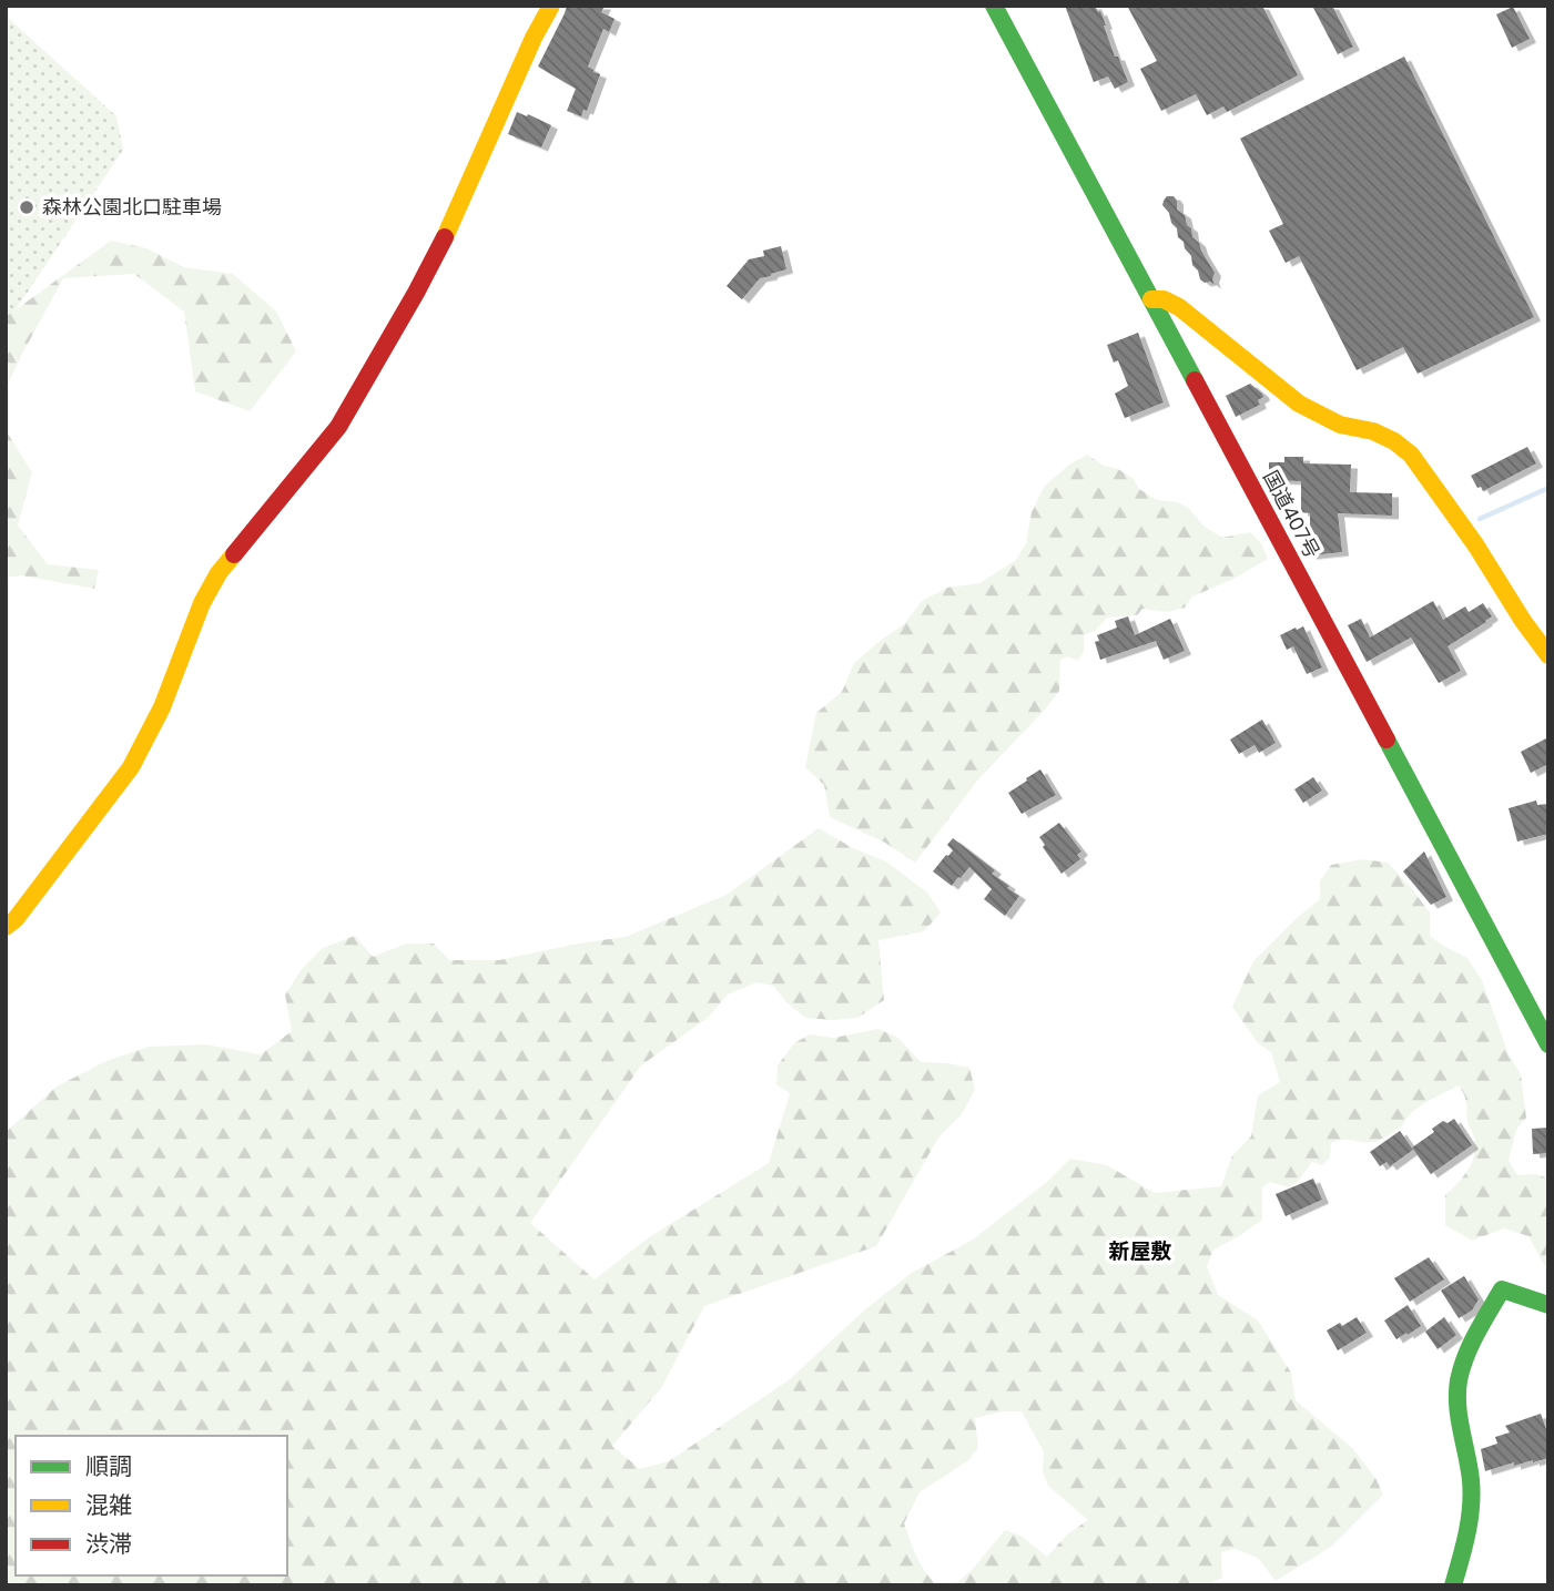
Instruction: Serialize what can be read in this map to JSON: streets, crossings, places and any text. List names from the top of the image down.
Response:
{
  "streets": {
    "main road": ["国道407号"]
  },
  "districts": ["新屋敷"],
  "places": ["森林公園北口駐車場"],
  "legend": ["順調", "混雑", "渋滞"]
}
